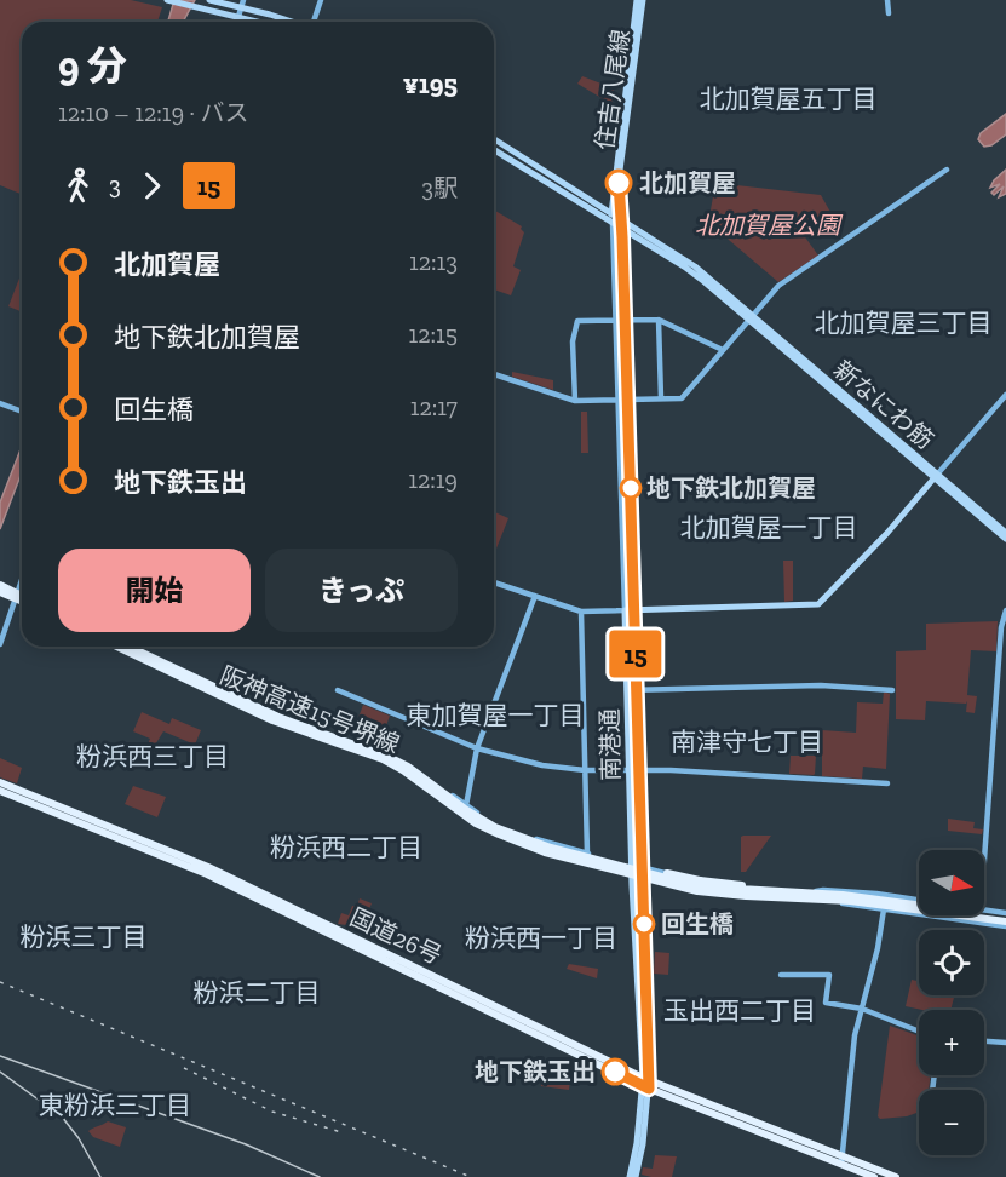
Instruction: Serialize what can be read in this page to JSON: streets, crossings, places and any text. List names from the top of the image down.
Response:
{
  "streets": {
    "highway": ["阪神高速15号堺線", "国道26号"],
    "main road": ["住吉八尾線", "新なにわ筋", "南港通"]
  },
  "crossings": [
    ["住吉八尾線", "新なにわ筋"],
    ["住吉八尾線", "南港通"],
    ["新なにわ筋", "南港通"],
    ["南港通", "国道26号"]
  ],
  "districts": [
    "北加賀屋五丁目",
    "北加賀屋三丁目",
    "北加賀屋一丁目",
    "東加賀屋一丁目",
    "南津守七丁目",
    "粉浜西三丁目",
    "粉浜西二丁目",
    "粉浜三丁目",
    "粉浜西一丁目",
    "粉浜二丁目",
    "玉出西二丁目",
    "東粉浜三丁目"
  ],
  "parks": ["北加賀屋公園"],
  "places": [
    "北加賀屋",
    "地下鉄北加賀屋",
    "回生橋",
    "地下鉄玉出"
  ],
  "lines": ["bus line 15"],
  "north": "right",
  "page": {
    "on_map": "15",
    "heading": ["9 分", "12:10 – 12:19 · バス", "¥195"],
    "legs": ["3", "15", "3駅"],
    "list": [
      {
        "name": "北加賀屋",
        "value": "12:13"
      },
      {
        "name": "地下鉄北加賀屋",
        "value": "12:15"
      },
      {
        "name": "回生橋",
        "value": "12:17"
      },
      {
        "name": "地下鉄玉出",
        "value": "12:19"
      }
    ],
    "buttons": ["開始", "きっぷ"],
    "map_buttons": ["+", "−"]
  }
}
